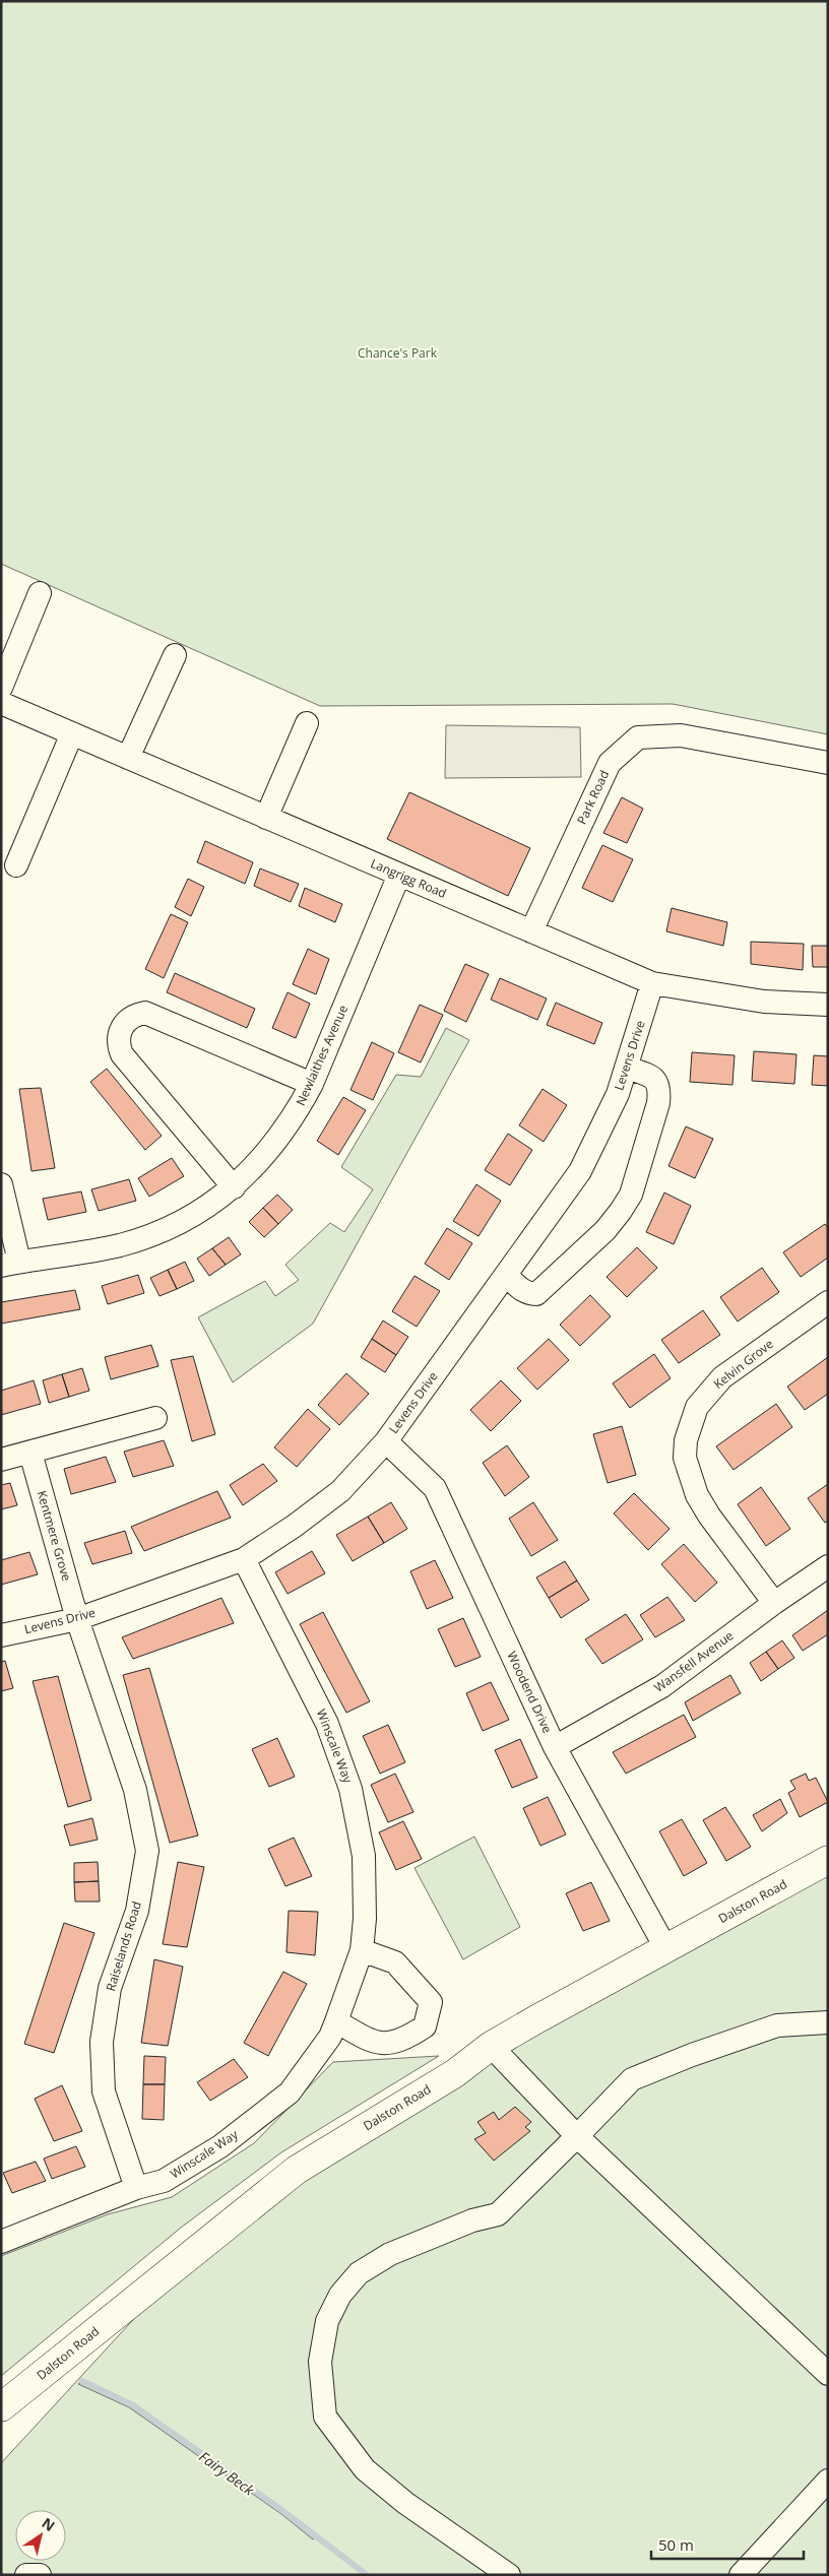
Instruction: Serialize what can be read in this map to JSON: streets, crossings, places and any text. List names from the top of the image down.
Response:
{
  "streets": {
    "main road": ["Dalston Road"],
    "street": [
      "Park Road",
      "Langrigg Road",
      "Newlaithes Avenue",
      "Levens Drive",
      "Kelvin Grove",
      "Kentmere Grove",
      "Wansfell Avenue",
      "Woodend Drive",
      "Winscale Way",
      "Raiselands Road"
    ]
  },
  "crossings": [
    ["Park Road", "Langrigg Road"],
    ["Langrigg Road", "Newlaithes Avenue"],
    ["Langrigg Road", "Levens Drive"],
    ["Levens Drive", "Kentmere Grove"],
    ["Levens Drive", "Woodend Drive"],
    ["Levens Drive", "Winscale Way"],
    ["Levens Drive", "Raiselands Road"],
    ["Kelvin Grove", "Wansfell Avenue"],
    ["Kentmere Grove", "Raiselands Road"],
    ["Wansfell Avenue", "Woodend Drive"],
    ["Woodend Drive", "Dalston Road"],
    ["Winscale Way", "Raiselands Road"]
  ],
  "water": ["Fairy Beck"],
  "parks": ["Chance's Park"],
  "scale_bar": "50 m",
  "north": "top right"
}
